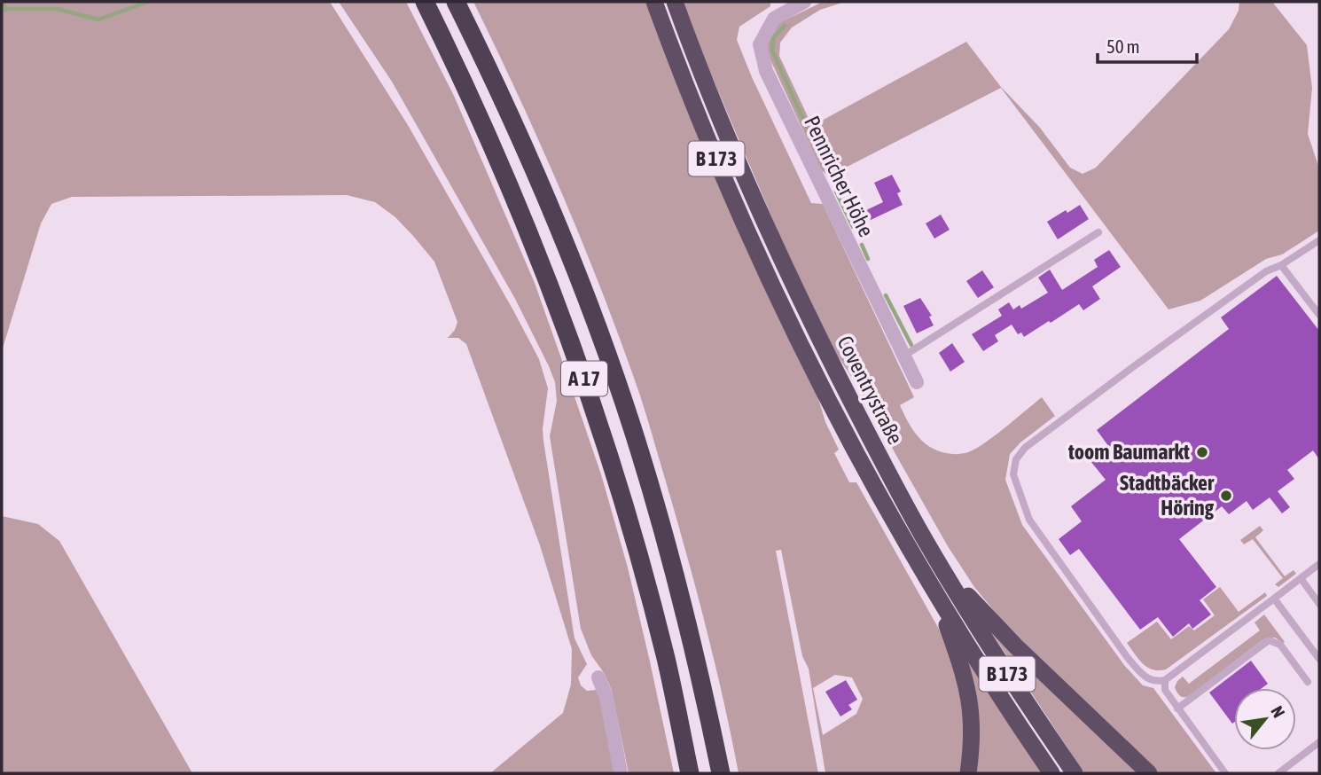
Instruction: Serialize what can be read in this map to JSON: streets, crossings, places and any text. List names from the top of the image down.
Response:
{
  "streets": {
    "highway": ["B 173", "A 17", "Coventrystraße"],
    "street": ["Pennricher Höhe"]
  },
  "places": ["toom Baumarkt", "Stadtbäcker Höring"],
  "scale_bar": "50 m",
  "north": "top right"
}
